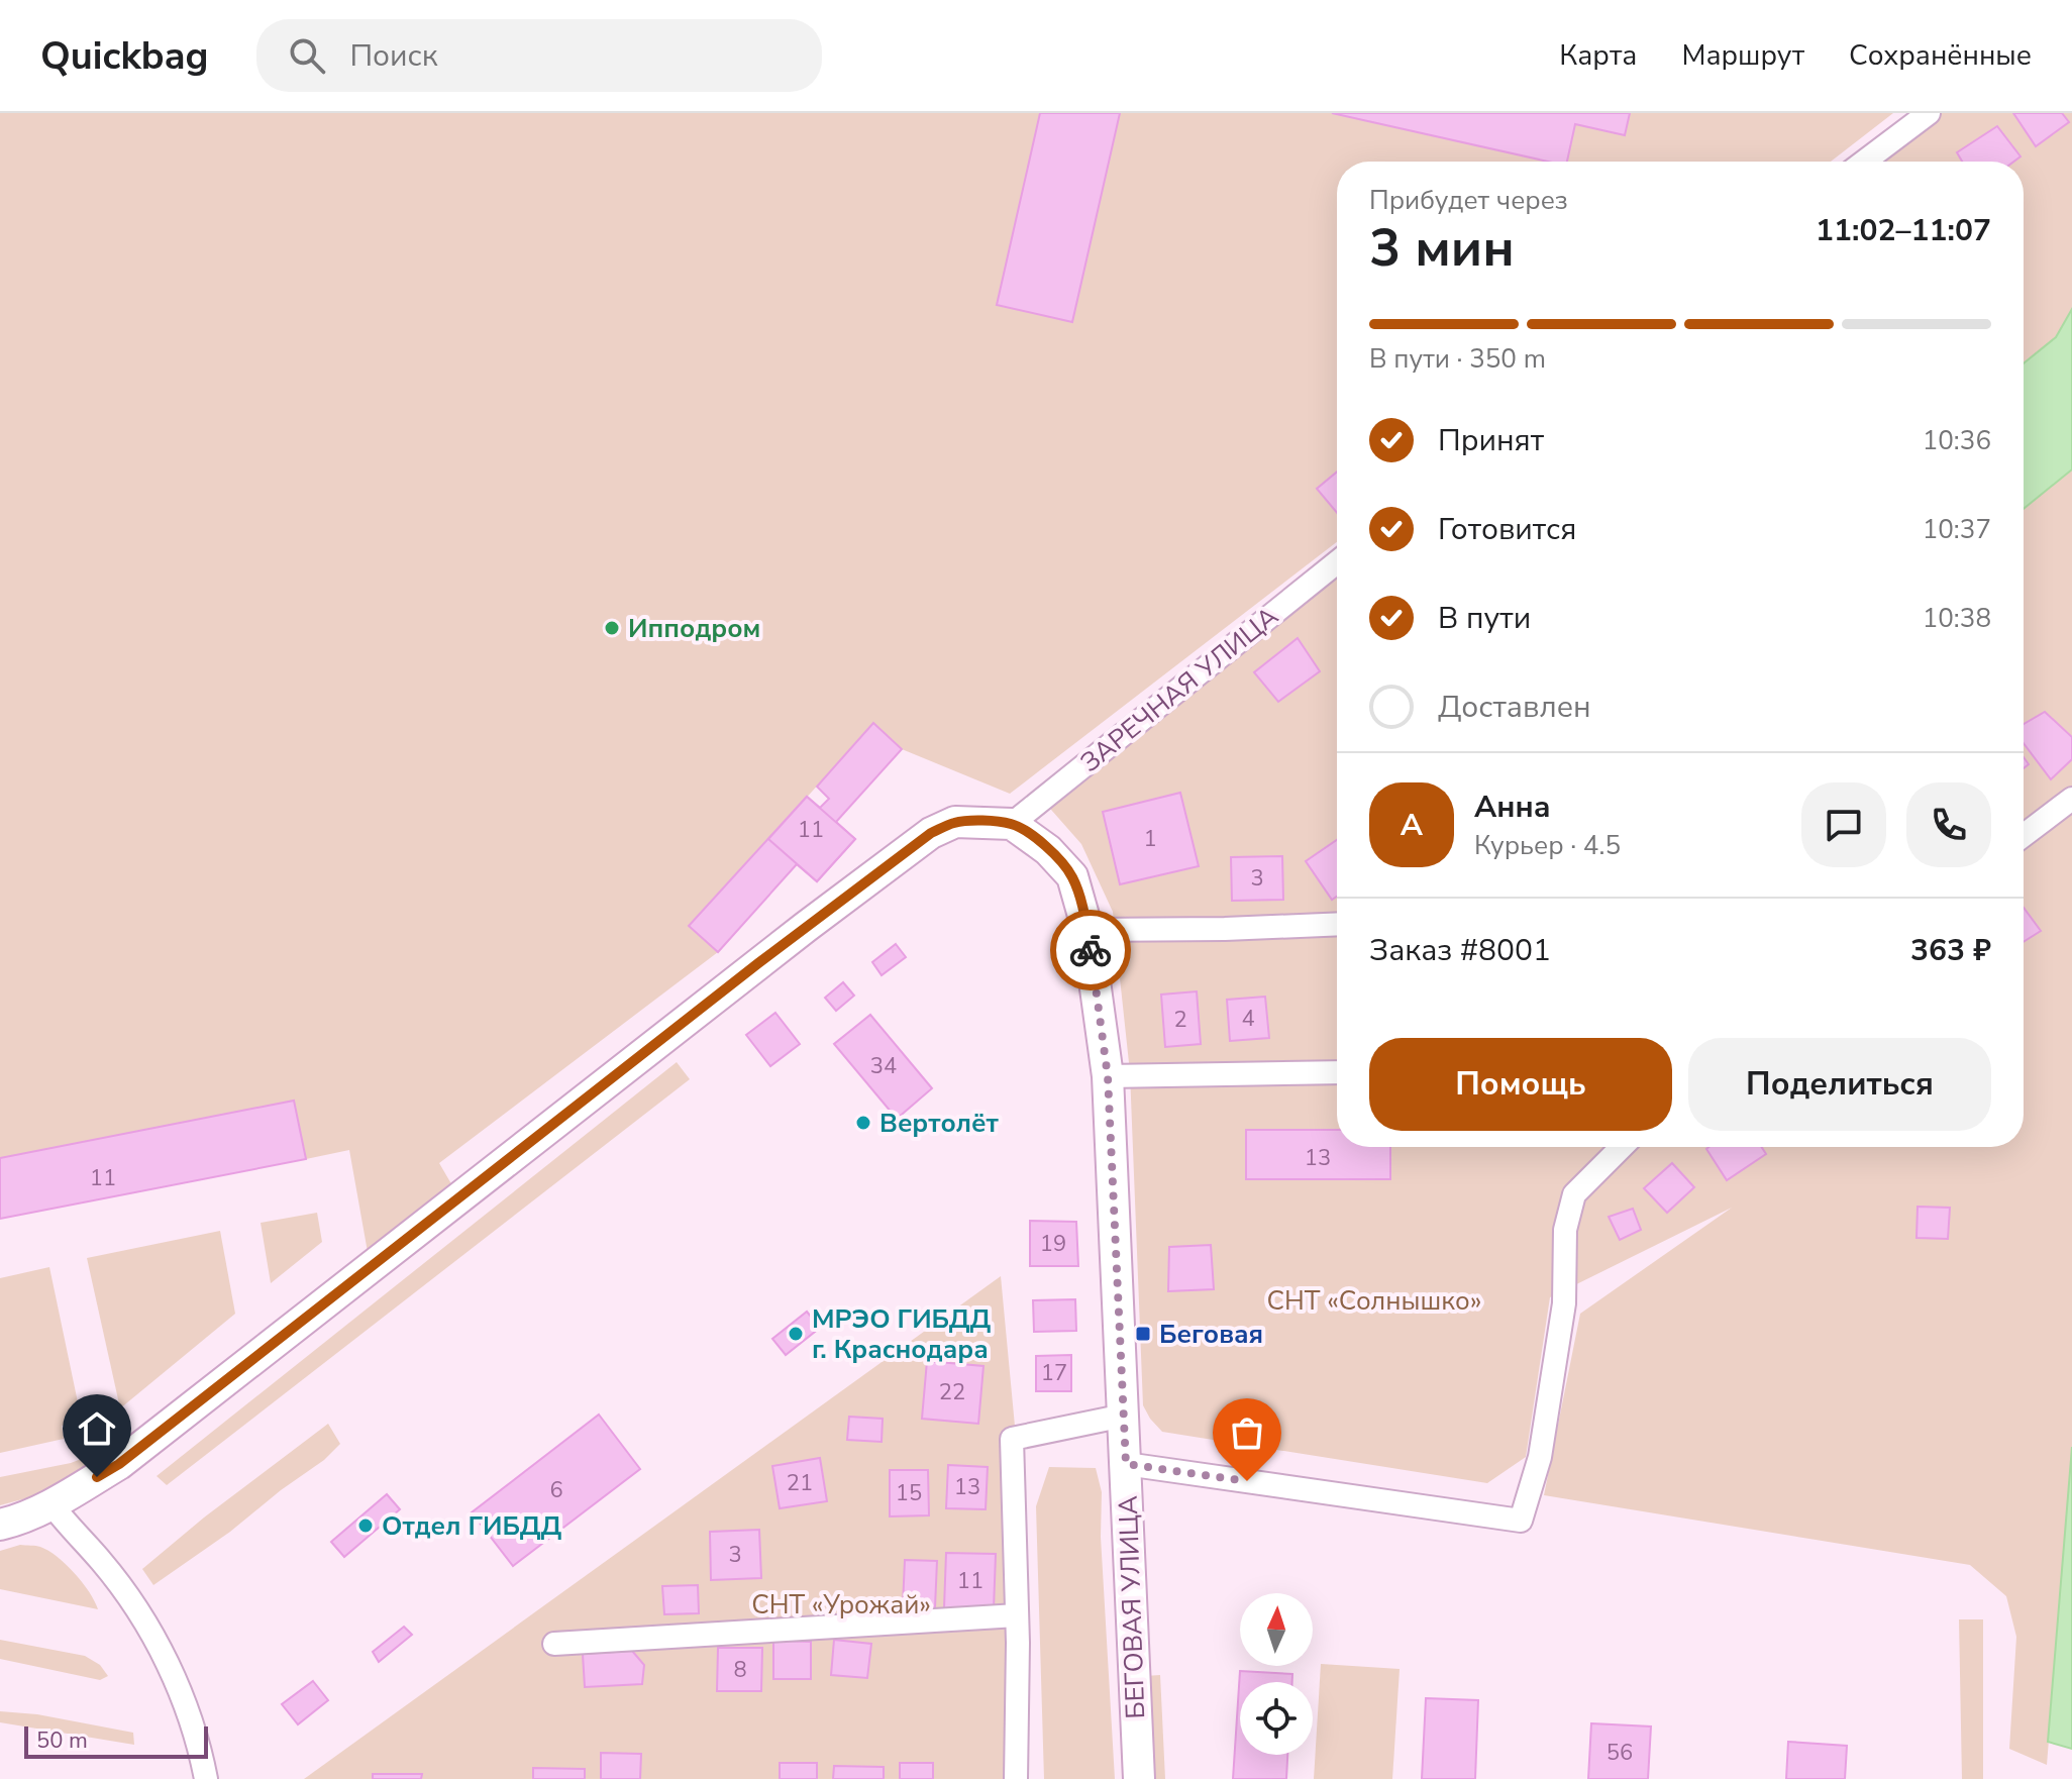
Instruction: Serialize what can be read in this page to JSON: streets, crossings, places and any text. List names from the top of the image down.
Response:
{
  "streets": {
    "street": ["ЗАРЕЧНАЯ УЛИЦА", "БЕГОВАЯ УЛИЦА"]
  },
  "crossings": [
    ["ЗАРЕЧНАЯ УЛИЦА", "БЕГОВАЯ УЛИЦА"]
  ],
  "parks": ["СНТ «Солнышко»", "СНТ «Урожай»"],
  "places": {
    "other": [
      "Ипподром",
      "Вертолёт",
      "МРЭО ГИБДД г. Краснодара",
      "Отдел ГИБДД"
    ],
    "transit": ["Беговая"]
  },
  "house_numbers": [
    "11",
    "1",
    "3",
    "4",
    "2",
    "34",
    "13",
    "11",
    "19",
    "17",
    "22",
    "21",
    "13",
    "6",
    "15",
    "3",
    "11",
    "8",
    "56"
  ],
  "scale_bar": "50 m",
  "north": "top",
  "page": {
    "header": "Quickbag",
    "search": "Поиск",
    "nav": ["Карта", "Маршрут", "Сохранённые"],
    "heading": ["3 мин", "Прибудет через", "11:02–11:07"],
    "panel": [
      "Анна",
      "Курьер · 4.5",
      "Заказ #8001",
      "363 ₽"
    ],
    "bar": "В пути · 350 m",
    "list": [
      ["Принят", "10:36"],
      ["Готовится", "10:37"],
      ["В пути", "10:38"],
      "Доставлен"
    ],
    "round": "А",
    "buttons": ["Помощь", "Поделиться"],
    "scale": "50 m"
  }
}
